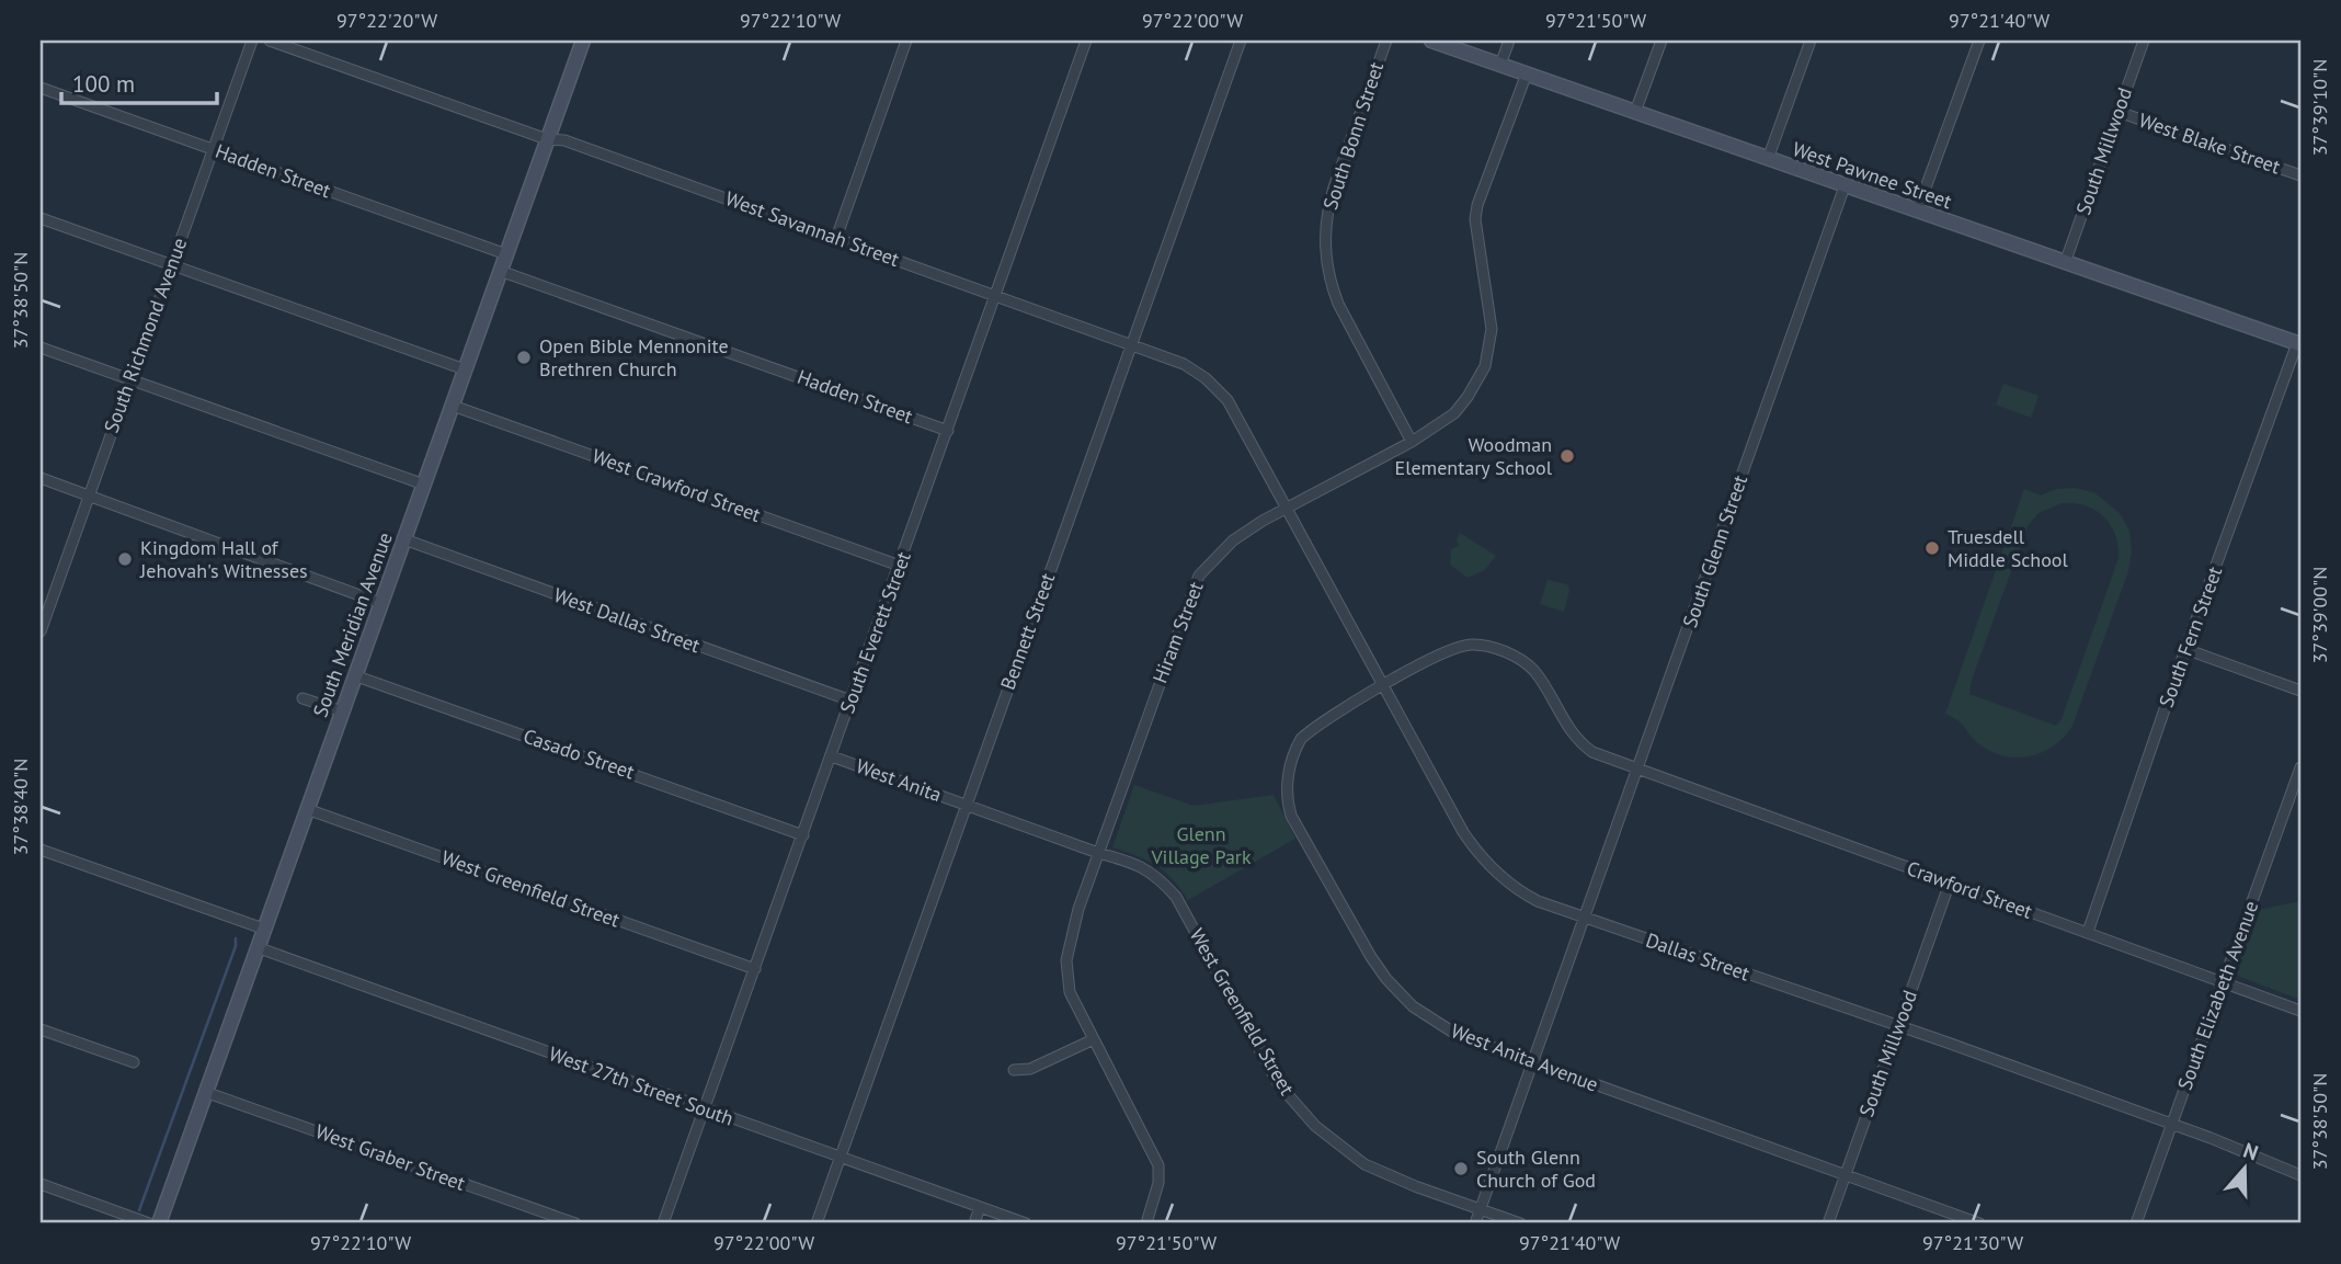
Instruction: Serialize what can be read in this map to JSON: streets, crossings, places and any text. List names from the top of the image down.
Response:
{
  "streets": {
    "main road": ["West Pawnee Street", "South Meridian Avenue"],
    "street": [
      "South Bonn Street",
      "West Blake Street",
      "South Millwood",
      "Hadden Street",
      "West Savannah Street",
      "South Richmond Avenue",
      "West Crawford Street",
      "South Glenn Street",
      "West Dallas Street",
      "Bennett Street",
      "South Everett Street",
      "Hiram Street",
      "South Fern Street",
      "Casado Street",
      "West Anita",
      "West Greenfield Street",
      "Crawford Street",
      "Dallas Street",
      "South Elizabeth Avenue",
      "West Anita Avenue",
      "West 27th Street South",
      "West Graber Street"
    ]
  },
  "crossings": [
    ["South Bonn Street", "Hiram Street"],
    ["West Blake Street", "South Millwood"],
    ["South Millwood", "West Pawnee Street"],
    ["South Millwood", "Crawford Street"],
    ["South Millwood", "Dallas Street"],
    ["South Millwood", "West Anita Avenue"],
    ["Hadden Street", "South Richmond Avenue"],
    ["Hadden Street", "South Meridian Avenue"],
    ["Hadden Street", "South Everett Street"],
    ["West Pawnee Street", "South Glenn Street"],
    ["West Pawnee Street", "Hiram Street"],
    ["West Pawnee Street", "South Fern Street"],
    ["West Savannah Street", "South Meridian Avenue"],
    ["West Savannah Street", "Bennett Street"],
    ["West Savannah Street", "South Everett Street"],
    ["West Savannah Street", "Hiram Street"],
    ["West Savannah Street", "Dallas Street"],
    ["West Crawford Street", "South Meridian Avenue"],
    ["West Crawford Street", "South Everett Street"],
    ["South Glenn Street", "West Greenfield Street"],
    ["South Glenn Street", "Crawford Street"],
    ["South Glenn Street", "Dallas Street"],
    ["South Glenn Street", "West Anita Avenue"],
    ["West Dallas Street", "South Meridian Avenue"],
    ["West Dallas Street", "South Everett Street"],
    ["South Meridian Avenue", "Casado Street"],
    ["South Meridian Avenue", "West Greenfield Street"],
    ["South Meridian Avenue", "West 27th Street South"],
    ["South Meridian Avenue", "West Graber Street"],
    ["Bennett Street", "West Anita"],
    ["Bennett Street", "West Greenfield Street"],
    ["Bennett Street", "West 27th Street South"],
    ["South Everett Street", "Casado Street"],
    ["South Everett Street", "West Anita"],
    ["South Everett Street", "West Greenfield Street"],
    ["South Everett Street", "West 27th Street South"],
    ["Hiram Street", "West Greenfield Street"],
    ["Hiram Street", "Dallas Street"],
    ["South Fern Street", "Crawford Street"],
    ["West Anita", "West Greenfield Street"],
    ["Crawford Street", "South Elizabeth Avenue"],
    ["Dallas Street", "South Elizabeth Avenue"],
    ["Dallas Street", "West Anita Avenue"]
  ],
  "parks": ["Glenn Village Park"],
  "places": [
    "Open Bible Mennonite Brethren Church",
    "Woodman Elementary School",
    "Truesdell Middle School",
    "Kingdom Hall of Jehovah's Witnesses",
    "South Glenn Church of God"
  ],
  "scale_bar": "100 m",
  "north": "top",
  "coordinates": [
    "97°22'20\"W",
    "97°22'10\"W",
    "97°22'00\"W",
    "97°21'50\"W",
    "97°21'40\"W",
    "37°39'10\"N",
    "37°38'50\"N",
    "37°39'00\"N",
    "37°38'40\"N",
    "97°21'30\"W"
  ]
}
